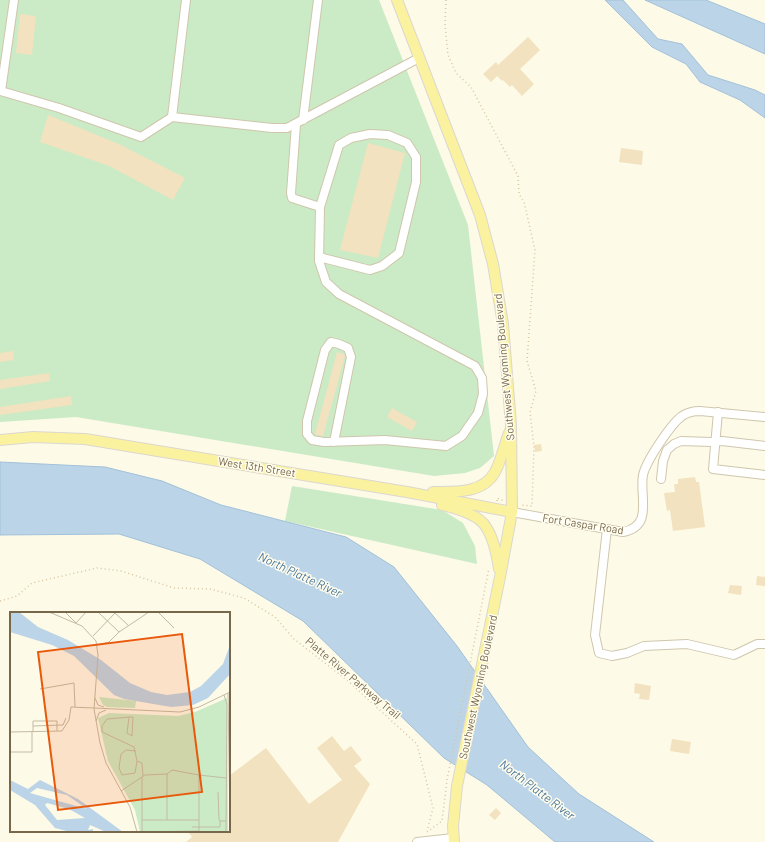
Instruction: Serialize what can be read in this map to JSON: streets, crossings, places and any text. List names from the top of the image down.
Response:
{
  "streets": {
    "main road": ["Southwest Wyoming Boulevard", "West 13th Street"],
    "street": ["Fort Caspar Road"],
    "path": ["Platte River Parkway Trail"]
  },
  "crossings": [
    ["Southwest Wyoming Boulevard", "West 13th Street"],
    ["Southwest Wyoming Boulevard", "Fort Caspar Road"],
    ["West 13th Street", "Fort Caspar Road"]
  ],
  "water": ["North Platte River"]
}
